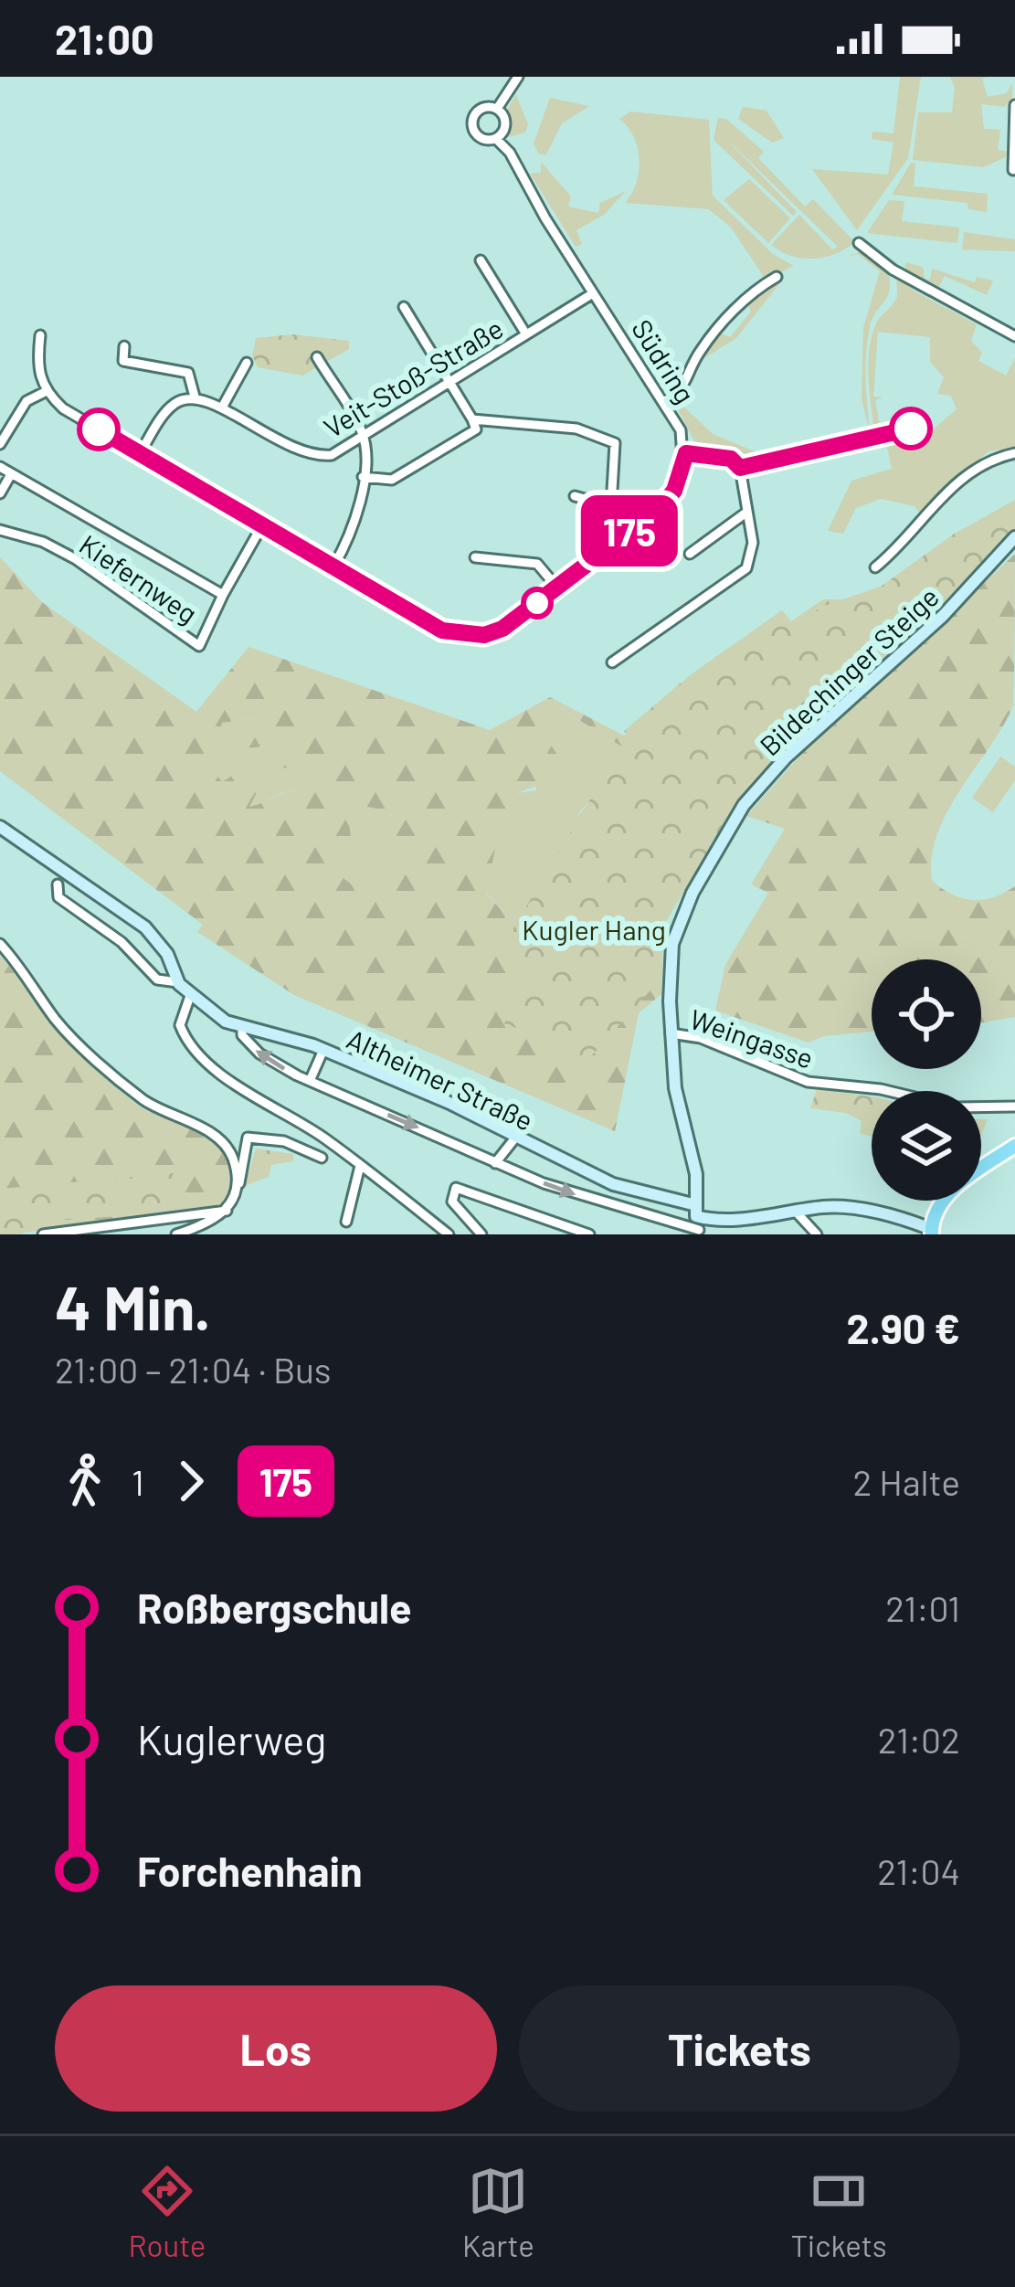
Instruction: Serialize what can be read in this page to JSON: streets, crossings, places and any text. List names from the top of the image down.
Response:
{
  "streets": {
    "street": [
      "Südring",
      "Veit-Stoß-Straße",
      "Kiefernweg",
      "Bildechinger Steige",
      "Weingasse",
      "Altheimer Straße"
    ]
  },
  "crossings": [
    ["Südring", "Veit-Stoß-Straße"],
    ["Bildechinger Steige", "Weingasse"],
    ["Bildechinger Steige", "Altheimer Straße"]
  ],
  "parks": ["Kugler Hang"],
  "lines": ["bus line 175"],
  "page": {
    "status": "21:00",
    "on_map": "175",
    "heading": ["4 Min.", "21:00 – 21:04 · Bus", "2.90 €"],
    "legs": ["1", "175", "2 Halte"],
    "list": [
      {
        "name": "Roßbergschule",
        "value": "21:01"
      },
      {
        "name": "Kuglerweg",
        "value": "21:02"
      },
      {
        "name": "Forchenhain",
        "value": "21:04"
      }
    ],
    "buttons": ["Los", "Tickets"],
    "tabs": ["Route", "Karte", "Tickets"]
  }
}
